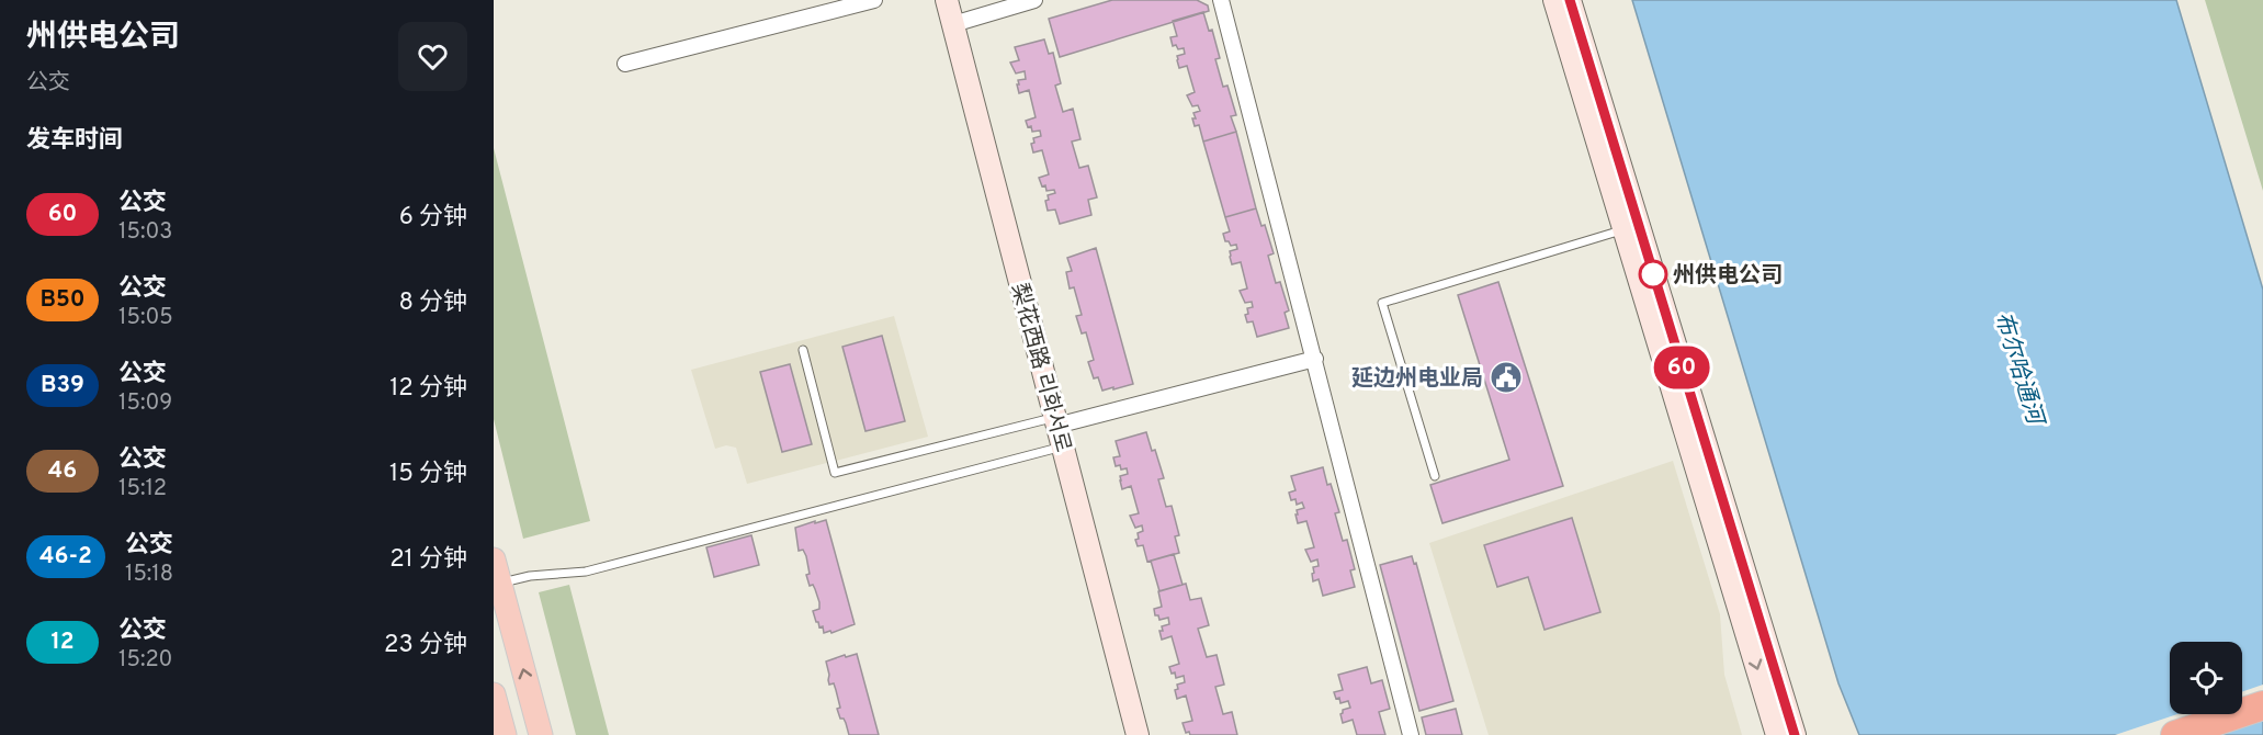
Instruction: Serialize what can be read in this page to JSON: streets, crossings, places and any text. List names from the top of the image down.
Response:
{
  "streets": {
    "main road": ["梨花西路 리화서로"]
  },
  "water": ["布尔哈通河"],
  "places": {
    "other": ["州供电公司"],
    "public building": ["延边州电业局"]
  },
  "lines": ["bus line 60"],
  "page": {
    "heading": [
      ["州供电公司", "公交"],
      "发车时间"
    ],
    "on_map": "60",
    "list": [
      {
        "mark": "60",
        "name": "公交",
        "note": "15:03",
        "value": "6 分钟"
      },
      {
        "mark": "B50",
        "name": "公交",
        "note": "15:05",
        "value": "8 分钟"
      },
      {
        "mark": "B39",
        "name": "公交",
        "note": "15:09",
        "value": "12 分钟"
      },
      {
        "mark": "46",
        "name": "公交",
        "note": "15:12",
        "value": "15 分钟"
      },
      {
        "mark": "46-2",
        "name": "公交",
        "note": "15:18",
        "value": "21 分钟"
      },
      {
        "mark": "12",
        "name": "公交",
        "note": "15:20",
        "value": "23 分钟"
      }
    ]
  }
}
